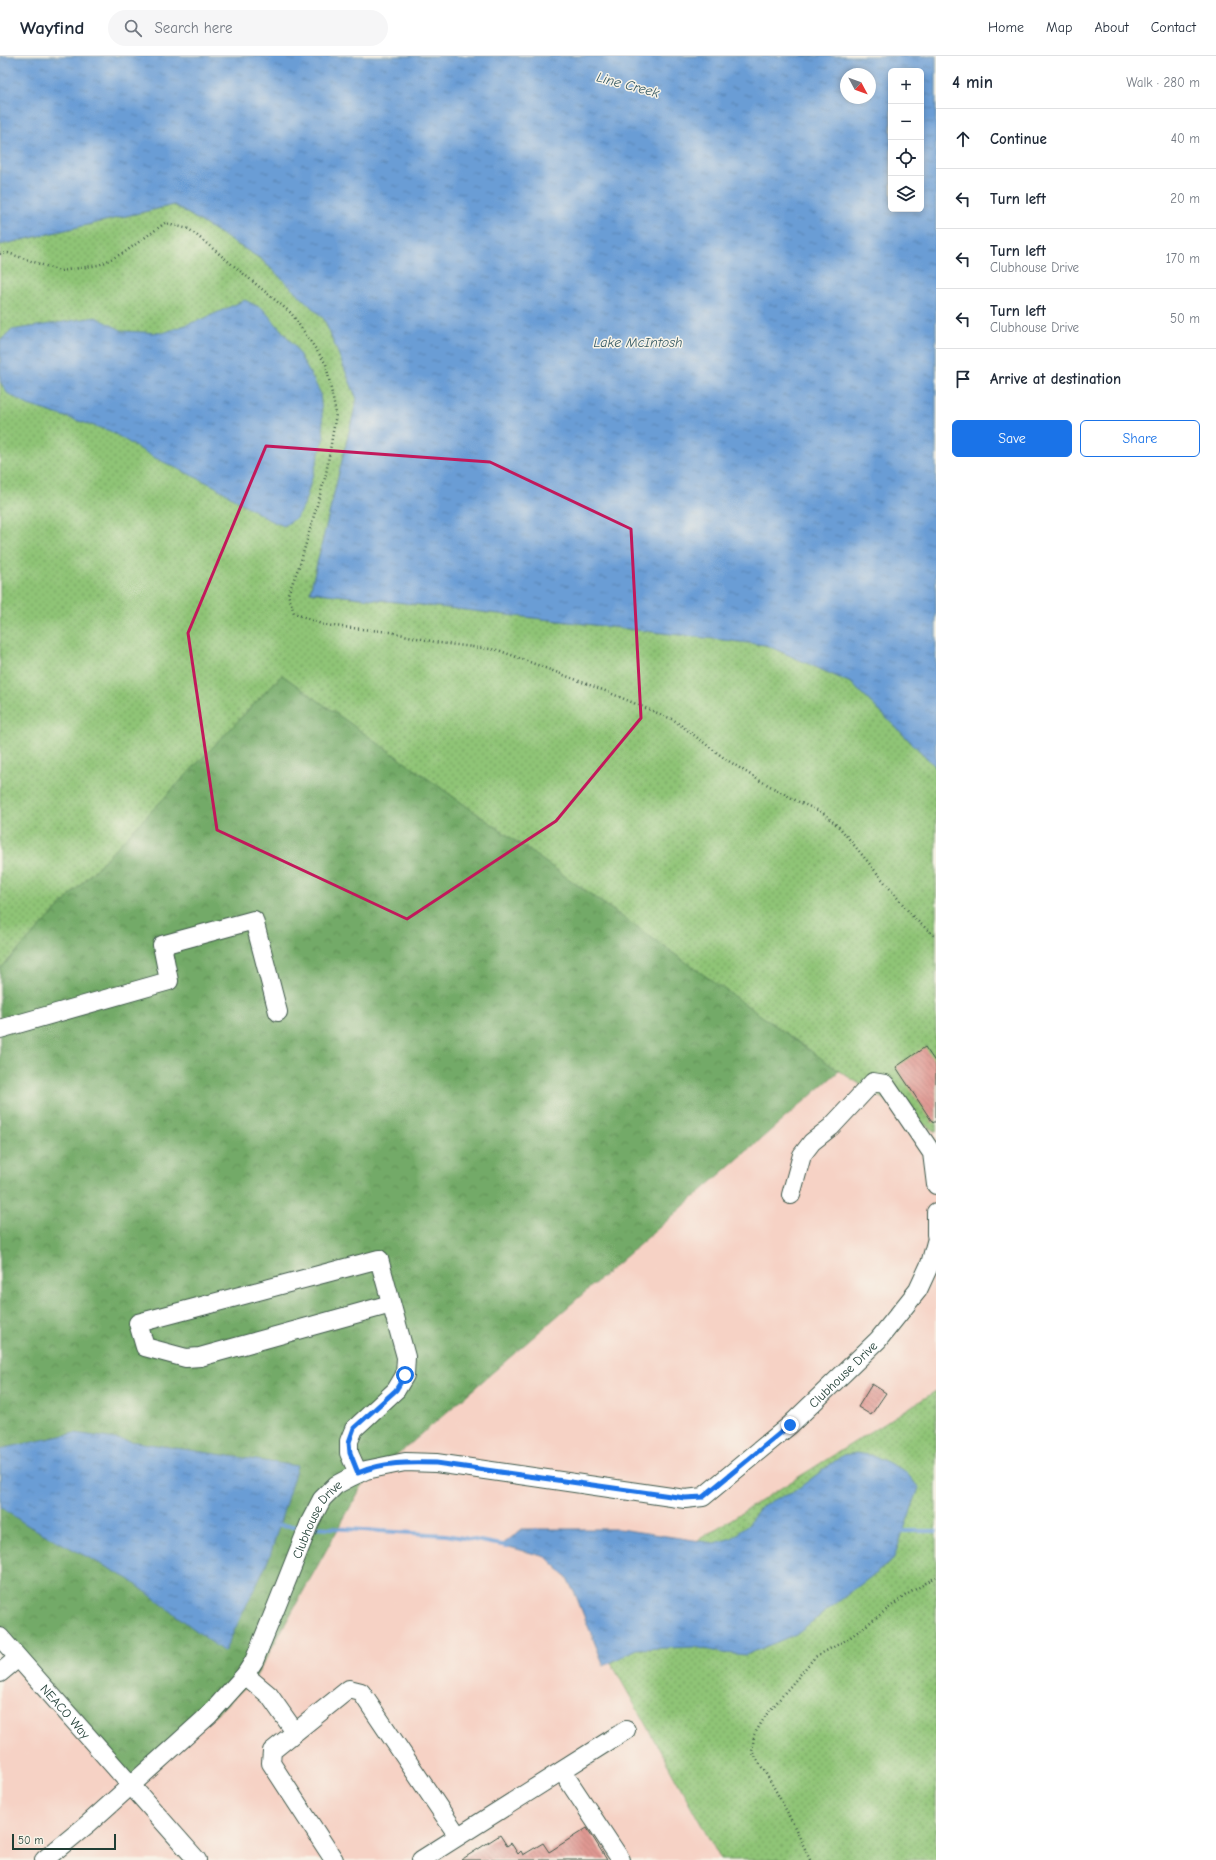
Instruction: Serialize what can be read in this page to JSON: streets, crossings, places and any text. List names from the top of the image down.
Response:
{
  "streets": {
    "street": ["Clubhouse Drive", "NEACO Way"]
  },
  "crossings": [
    ["Clubhouse Drive", "NEACO Way"]
  ],
  "water": ["Line Creek", "Lake McIntosh"],
  "scale_bar": "50 m",
  "north": "bottom right",
  "page": {
    "header": "Wayfind",
    "search": "Search here",
    "nav": [
      "Home",
      "Map",
      "About",
      "Contact"
    ],
    "heading": ["4 min", "Walk · 280 m"],
    "map_buttons": ["+", "−"],
    "list": [
      ["Continue", "40 m"],
      ["Turn left", "20 m"],
      ["Turn left", "Clubhouse Drive", "170 m"],
      ["Turn left", "Clubhouse Drive", "50 m"],
      "Arrive at destination"
    ],
    "buttons": ["Save", "Share"],
    "scale": "50 m"
  }
}
